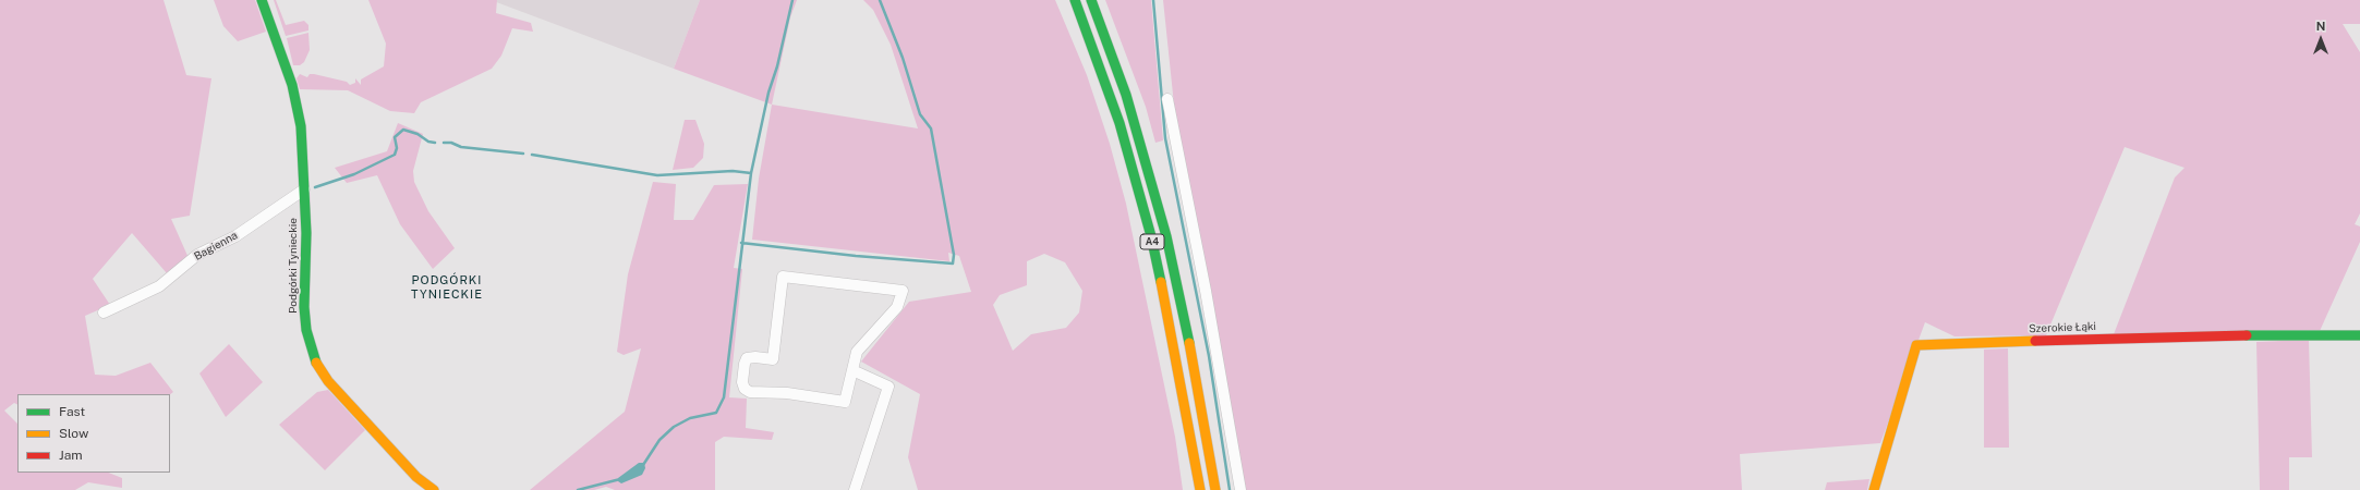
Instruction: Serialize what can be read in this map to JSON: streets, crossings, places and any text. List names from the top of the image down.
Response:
{
  "streets": {
    "main road": ["A4", "Podgórki Tynieckie", "Szerokie Łąki"],
    "street": ["Bagienna"]
  },
  "crossings": [
    ["Bagienna", "Podgórki Tynieckie"]
  ],
  "districts": ["PODGÓRKI TYNIECKIE"],
  "legend": ["Fast", "Slow", "Jam"],
  "north": "top"
}
